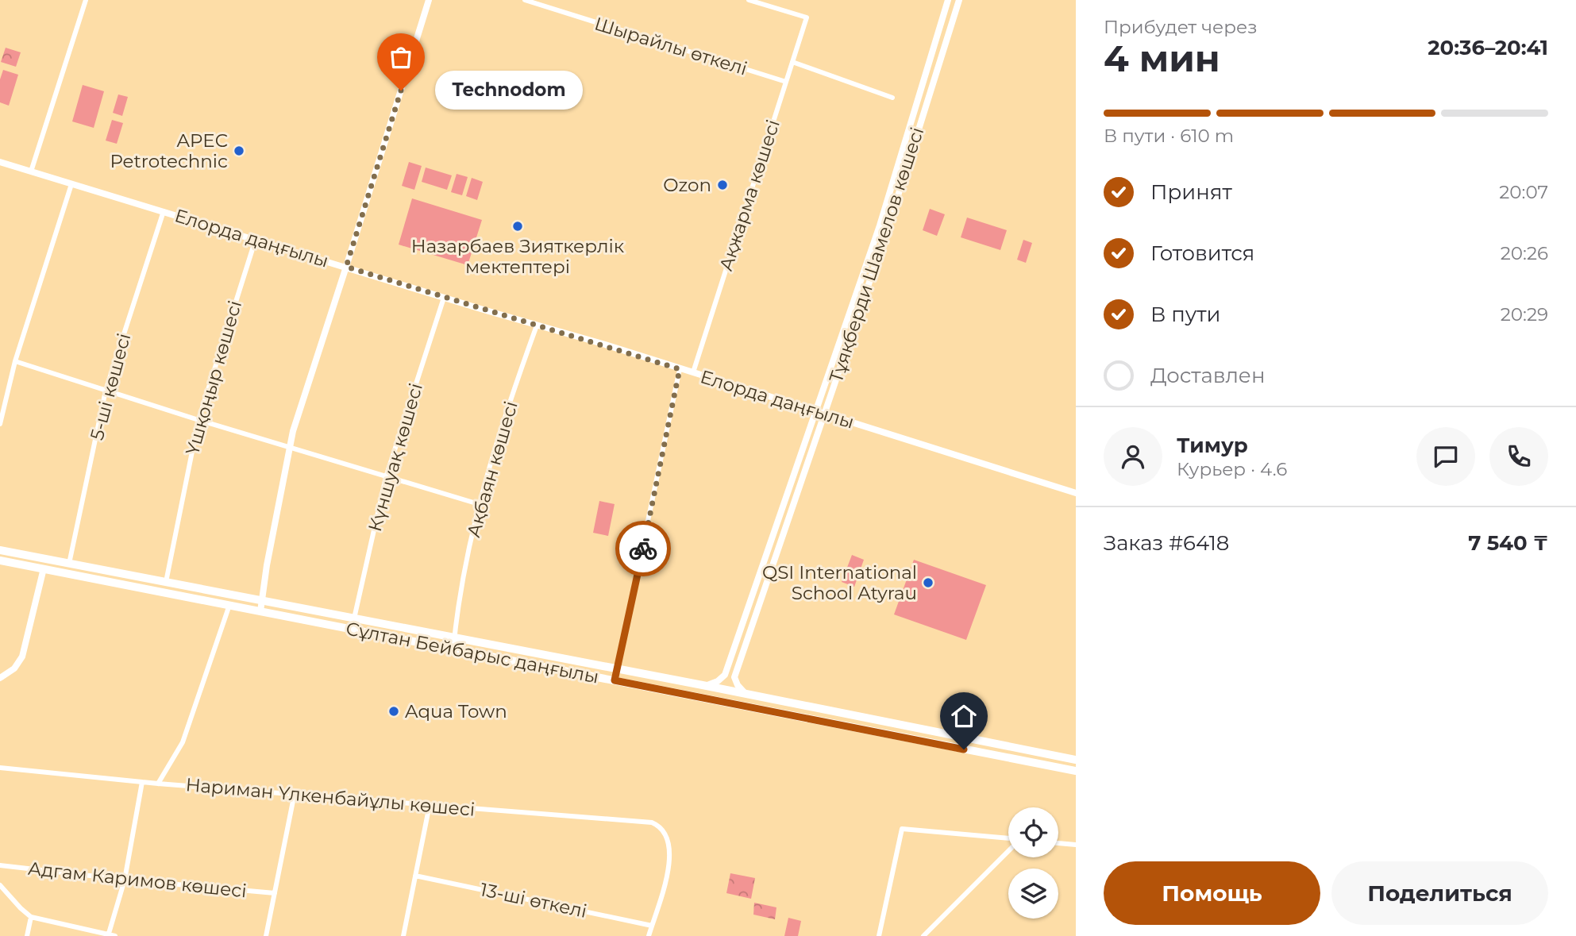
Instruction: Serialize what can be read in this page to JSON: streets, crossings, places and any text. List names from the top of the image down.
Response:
{
  "streets": {
    "main road": ["Сұлтан Бейбарыс даңғылы"],
    "street": [
      "Шырайлы өткелі",
      "Ақжарма көшесі",
      "Елорда даңғылы",
      "Тұяқберди Шамелов көшесі",
      "Үшқоңыр көшесі",
      "5-ші көшесі",
      "Күншуақ көшесі",
      "Ақбаян көшесі",
      "Нариман Үлкенбайұлы көшесі",
      "Адгам Каримов көшесі",
      "13-ші өткелі"
    ]
  },
  "crossings": [
    ["Шырайлы өткелі", "Ақжарма көшесі"],
    ["Ақжарма көшесі", "Елорда даңғылы"],
    ["Елорда даңғылы", "Тұяқберди Шамелов көшесі"],
    ["Елорда даңғылы", "Үшқоңыр көшесі"],
    ["Елорда даңғылы", "5-ші көшесі"],
    ["Елорда даңғылы", "Күншуақ көшесі"],
    ["Елорда даңғылы", "Ақбаян көшесі"],
    ["Тұяқберди Шамелов көшесі", "Сұлтан Бейбарыс даңғылы"],
    ["Үшқоңыр көшесі", "Сұлтан Бейбарыс даңғылы"],
    ["5-ші көшесі", "Сұлтан Бейбарыс даңғылы"],
    ["Күншуақ көшесі", "Сұлтан Бейбарыс даңғылы"],
    ["Ақбаян көшесі", "Сұлтан Бейбарыс даңғылы"],
    ["Нариман Үлкенбайұлы көшесі", "13-ші өткелі"]
  ],
  "places": [
    "Technodom",
    "APEC Petrotechnic",
    "Ozon",
    "Назарбаев Зияткерлік мектептері",
    "QSI International School Atyrau",
    "Aqua Town"
  ],
  "page": {
    "heading": ["4 мин", "Прибудет через", "20:36–20:41"],
    "panel": [
      "Тимур",
      "Курьер · 4.6",
      "Заказ #6418",
      "7 540 ₸"
    ],
    "bubble": "Technodom",
    "bar": "В пути · 610 m",
    "list": [
      ["Принят", "20:07"],
      ["Готовится", "20:26"],
      ["В пути", "20:29"],
      "Доставлен"
    ],
    "buttons": ["Помощь", "Поделиться"]
  }
}
